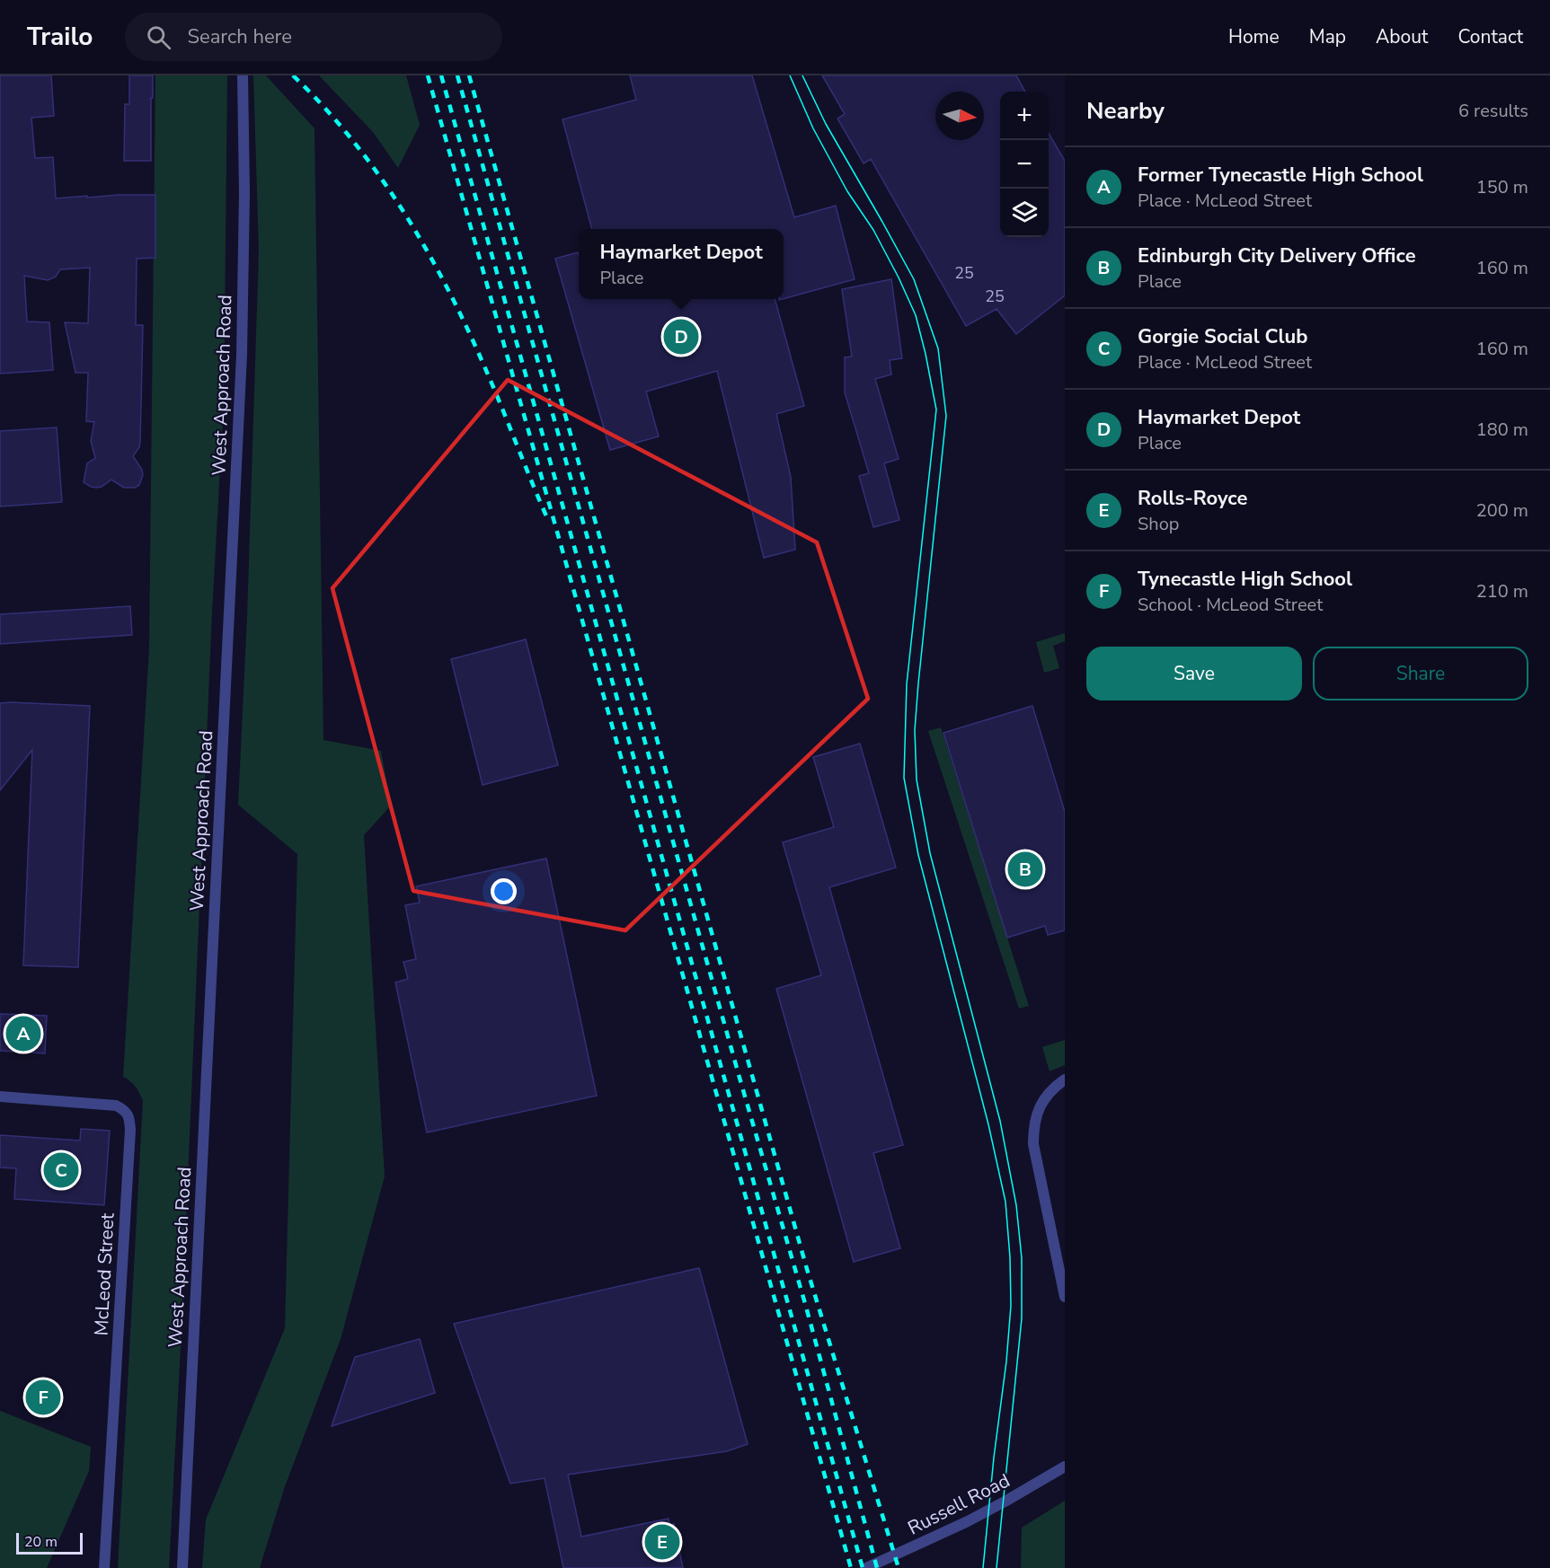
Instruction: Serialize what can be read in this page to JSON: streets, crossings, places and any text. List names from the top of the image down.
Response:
{
  "streets": {
    "street": ["West Approach Road", "McLeod Street", "Russell Road"]
  },
  "house_numbers": ["25", "25"],
  "scale_bar": "20 m",
  "north": "right",
  "page": {
    "header": "Trailo",
    "search": "Search here",
    "nav": [
      "Home",
      "Map",
      "About",
      "Contact"
    ],
    "heading": ["Nearby", "6 results"],
    "map_buttons": ["+", "−"],
    "list": [
      {
        "mark": "A",
        "name": "Former Tynecastle High School",
        "note": "Place · McLeod Street",
        "value": "150 m"
      },
      {
        "mark": "B",
        "name": "Edinburgh City Delivery Office",
        "note": "Place",
        "value": "160 m"
      },
      {
        "mark": "C",
        "name": "Gorgie Social Club",
        "note": "Place · McLeod Street",
        "value": "160 m"
      },
      {
        "mark": "D",
        "name": "Haymarket Depot",
        "note": "Place",
        "value": "180 m"
      },
      {
        "mark": "E",
        "name": "Rolls-Royce",
        "note": "Shop",
        "value": "200 m"
      },
      {
        "mark": "F",
        "name": "Tynecastle High School",
        "note": "School · McLeod Street",
        "value": "210 m"
      }
    ],
    "popup": ["Haymarket Depot", "Place"],
    "pins": [
      "D",
      "B",
      "A",
      "C",
      "F",
      "E"
    ],
    "buttons": ["Save", "Share"],
    "scale": "20 m"
  }
}
